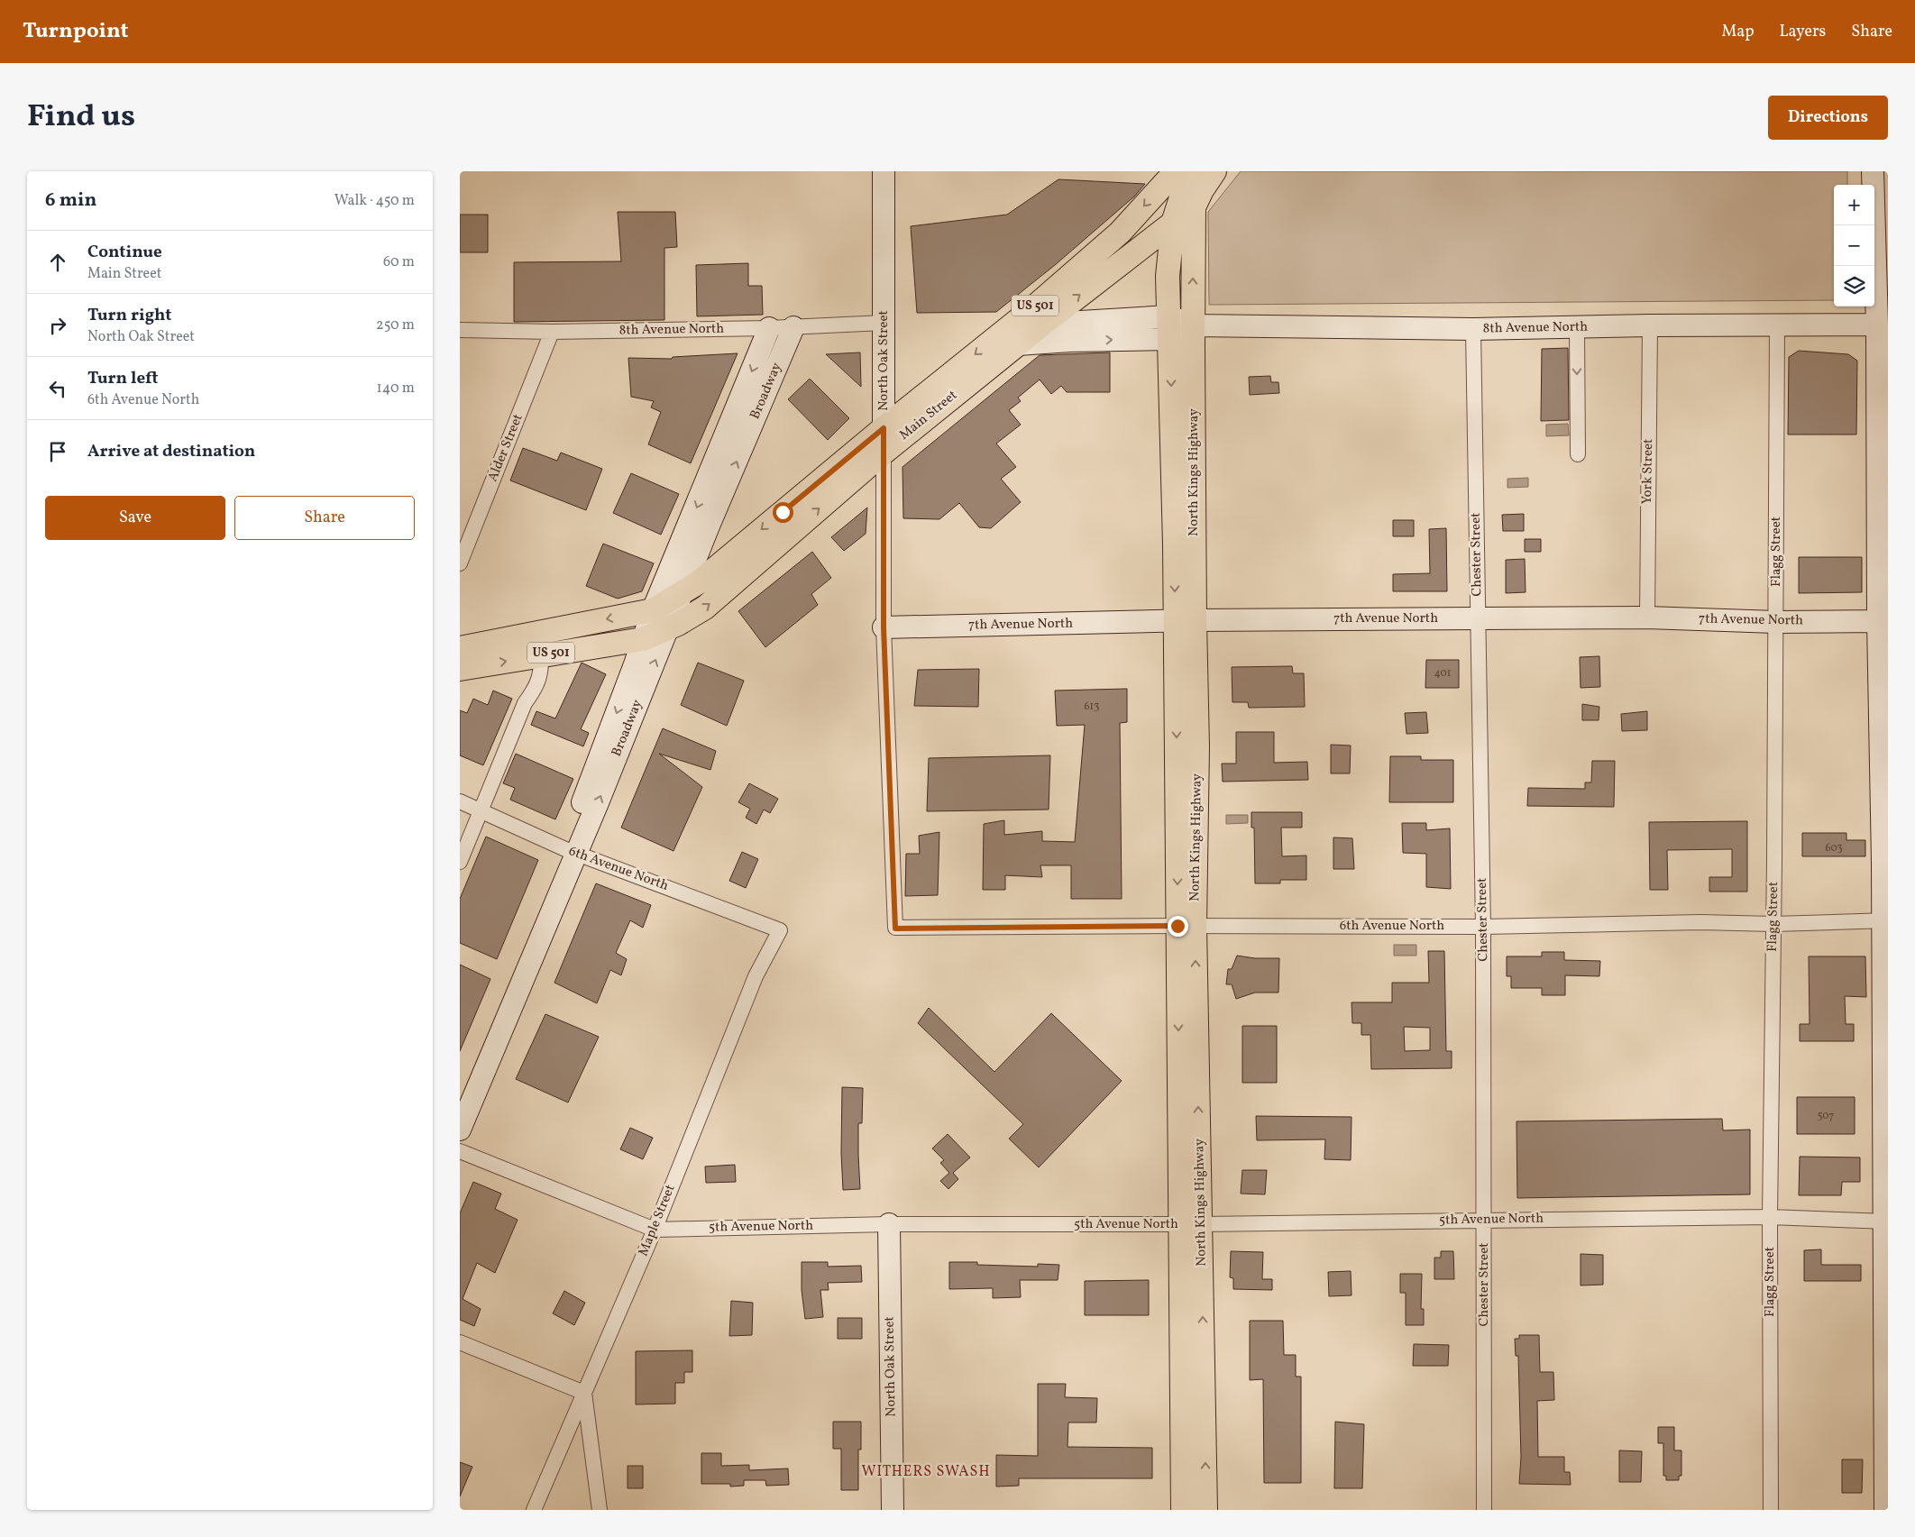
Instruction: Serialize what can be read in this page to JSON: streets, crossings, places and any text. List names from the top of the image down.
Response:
{
  "streets": {
    "main road": [
      "US 501",
      "8th Avenue North",
      "North Oak Street",
      "Broadway",
      "Main Street",
      "North Kings Highway",
      "7th Avenue North"
    ],
    "street": [
      "Alder Street",
      "York Street",
      "Flagg Street",
      "Chester Street",
      "6th Avenue North",
      "5th Avenue North",
      "Maple Street"
    ]
  },
  "crossings": [
    ["US 501", "Broadway"],
    ["US 501", "Main Street"],
    ["8th Avenue North", "North Oak Street"],
    ["8th Avenue North", "Broadway"],
    ["8th Avenue North", "Alder Street"],
    ["8th Avenue North", "York Street"],
    ["8th Avenue North", "North Kings Highway"],
    ["8th Avenue North", "Flagg Street"],
    ["8th Avenue North", "Chester Street"],
    ["North Oak Street", "Main Street"],
    ["North Oak Street", "7th Avenue North"],
    ["North Oak Street", "6th Avenue North"],
    ["North Oak Street", "5th Avenue North"],
    ["Broadway", "Main Street"],
    ["Broadway", "6th Avenue North"],
    ["Main Street", "North Kings Highway"],
    ["York Street", "7th Avenue North"],
    ["North Kings Highway", "7th Avenue North"],
    ["North Kings Highway", "6th Avenue North"],
    ["North Kings Highway", "5th Avenue North"],
    ["Flagg Street", "7th Avenue North"],
    ["Flagg Street", "6th Avenue North"],
    ["Flagg Street", "5th Avenue North"],
    ["Chester Street", "7th Avenue North"],
    ["Chester Street", "6th Avenue North"],
    ["Chester Street", "5th Avenue North"],
    ["6th Avenue North", "Maple Street"],
    ["5th Avenue North", "Maple Street"]
  ],
  "districts": ["WITHERS SWASH"],
  "house_numbers": [
    "401",
    "613",
    "603",
    "507"
  ],
  "page": {
    "header": "Turnpoint",
    "nav": ["Map", "Layers", "Share"],
    "title": "Find us",
    "buttons": [
      "Directions",
      ["Save", "Share"]
    ],
    "heading": ["6 min", "Walk · 450 m"],
    "map_buttons": ["+", "−"],
    "list": [
      ["Continue", "Main Street", "60 m"],
      ["Turn right", "North Oak Street", "250 m"],
      ["Turn left", "6th Avenue North", "140 m"],
      "Arrive at destination"
    ]
  }
}
